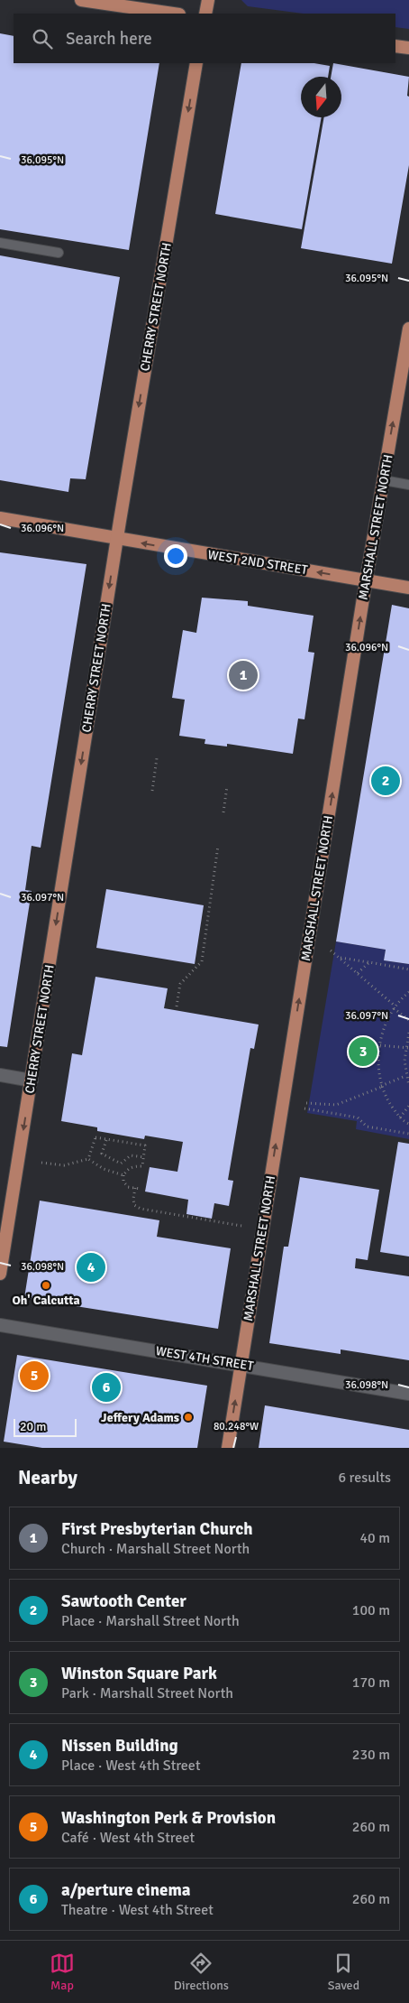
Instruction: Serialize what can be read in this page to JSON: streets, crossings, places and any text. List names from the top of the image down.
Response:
{
  "streets": {
    "main road": [
      "CHERRY STREET NORTH",
      "MARSHALL STREET NORTH",
      "WEST 2ND STREET",
      "WEST 4TH STREET"
    ]
  },
  "crossings": [
    ["CHERRY STREET NORTH", "WEST 2ND STREET"],
    ["MARSHALL STREET NORTH", "WEST 2ND STREET"],
    ["MARSHALL STREET NORTH", "WEST 4TH STREET"]
  ],
  "one_way": ["CHERRY STREET NORTH", "MARSHALL STREET NORTH", "WEST 2ND STREET"],
  "places": ["Oh' Calcutta", "Jeffery Adams"],
  "scale_bar": "20 m",
  "north": "bottom",
  "page": {
    "search": "Search here",
    "pins": [
      "1",
      "2",
      "3",
      "4",
      "5",
      "6"
    ],
    "scale": "20 m",
    "heading": ["Nearby", "6 results"],
    "list": [
      {
        "mark": "1",
        "name": "First Presbyterian Church",
        "note": "Church · Marshall Street North",
        "value": "40 m"
      },
      {
        "mark": "2",
        "name": "Sawtooth Center",
        "note": "Place · Marshall Street North",
        "value": "100 m"
      },
      {
        "mark": "3",
        "name": "Winston Square Park",
        "note": "Park · Marshall Street North",
        "value": "170 m"
      },
      {
        "mark": "4",
        "name": "Nissen Building",
        "note": "Place · West 4th Street",
        "value": "230 m"
      },
      {
        "mark": "5",
        "name": "Washington Perk & Provision",
        "note": "Café · West 4th Street",
        "value": "260 m"
      },
      {
        "mark": "6",
        "name": "a/perture cinema",
        "note": "Theatre · West 4th Street",
        "value": "260 m"
      }
    ],
    "nav": ["Map", "Directions", "Saved"]
  },
  "coordinates": [
    "36.095°N",
    "36.096°N",
    "36.097°N",
    "36.098°N",
    "80.248°W"
  ]
}
